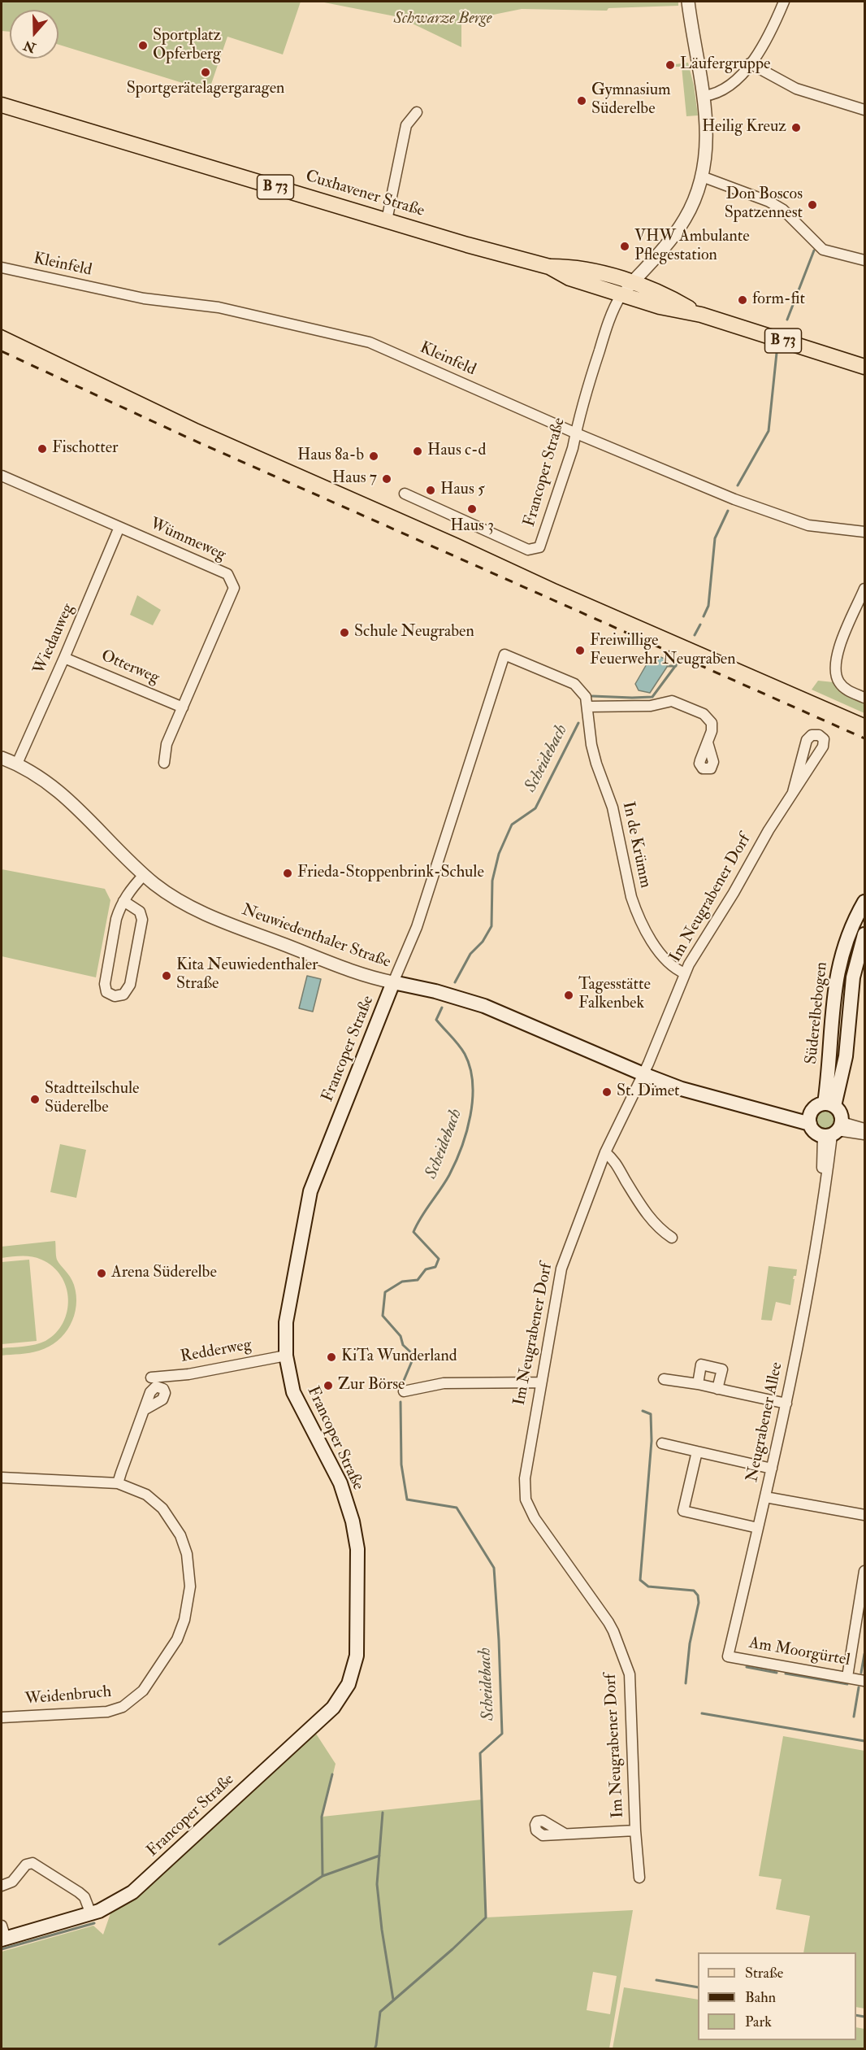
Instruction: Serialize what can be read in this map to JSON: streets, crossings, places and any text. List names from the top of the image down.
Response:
{
  "streets": {
    "main road": [
      "B 73",
      "Cuxhavener Straße",
      "Francoper Straße",
      "Neuwiedenthaler Straße",
      "Süderelbebogen"
    ],
    "street": [
      "Kleinfeld",
      "Wümmeweg",
      "Wiedauweg",
      "Otterweg",
      "In de Krümm",
      "Im Neugrabener Dorf",
      "Redderweg",
      "Neugrabener Allee",
      "Am Moorgürtel",
      "Weidenbruch"
    ]
  },
  "crossings": [
    ["Cuxhavener Straße", "Francoper Straße"],
    ["Kleinfeld", "Francoper Straße"],
    ["Francoper Straße", "In de Krümm"],
    ["Francoper Straße", "Neuwiedenthaler Straße"],
    ["Francoper Straße", "Redderweg"],
    ["Wümmeweg", "Wiedauweg"],
    ["Wümmeweg", "Otterweg"],
    ["Wiedauweg", "Otterweg"],
    ["Wiedauweg", "Neuwiedenthaler Straße"],
    ["In de Krümm", "Im Neugrabener Dorf"],
    ["Im Neugrabener Dorf", "Neuwiedenthaler Straße"],
    ["Neuwiedenthaler Straße", "Süderelbebogen"],
    ["Neuwiedenthaler Straße", "Neugrabener Allee"],
    ["Süderelbebogen", "Neugrabener Allee"],
    ["Neugrabener Allee", "Am Moorgürtel"]
  ],
  "water": ["Scheidebach"],
  "parks": ["Schwarze Berge"],
  "places": [
    "Sportplatz Opferberg",
    "Läufergruppe",
    "Sportgerätelagergaragen",
    "Gymnasium Süderelbe",
    "Heilig Kreuz",
    "Don Boscos Spatzennest",
    "VHW Ambulante Pflegestation",
    "form-fit",
    "Fischotter",
    "Haus c-d",
    "Haus 8a-b",
    "Haus 7",
    "Haus 5",
    "Haus 3",
    "Schule Neugraben",
    "Freiwillige Feuerwehr Neugraben",
    "Frieda-Stoppenbrink-Schule",
    "Kita Neuwiedenthaler Straße",
    "Tagesstätte Falkenbek",
    "St. Dimet",
    "Stadtteilschule Süderelbe",
    "Arena Süderelbe",
    "KiTa Wunderland",
    "Zur Börse"
  ],
  "legend": ["Straße", "Bahn", "Park"],
  "north": "bottom"
}
